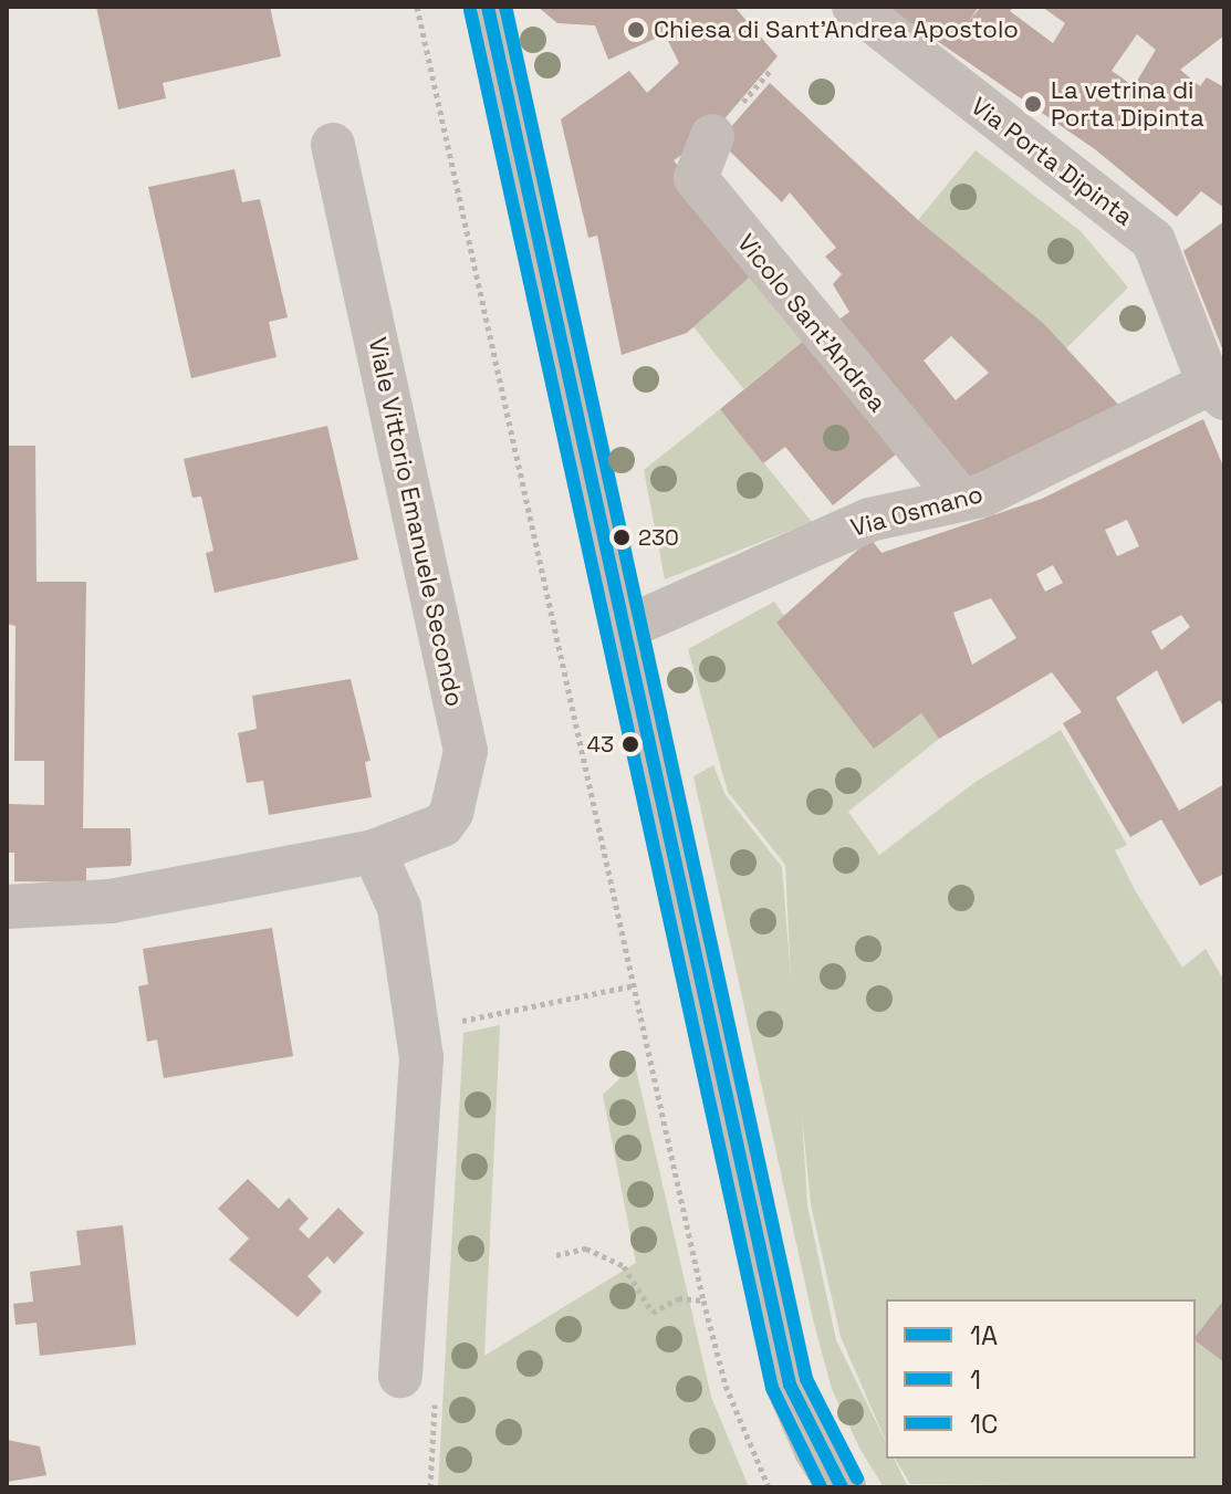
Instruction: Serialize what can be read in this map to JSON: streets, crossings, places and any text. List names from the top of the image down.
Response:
{
  "streets": {
    "street": [
      "Via Porta Dipinta",
      "Vicolo Sant'Andrea",
      "Via Osmano",
      "Viale Vittorio Emanuele Secondo"
    ]
  },
  "crossings": [
    ["Via Porta Dipinta", "Via Osmano"],
    ["Vicolo Sant'Andrea", "Via Osmano"]
  ],
  "places": [
    "Chiesa di Sant'Andrea Apostolo",
    "La vetrina di Porta Dipinta",
    "230",
    "43"
  ],
  "lines": ["transit line 1A", "transit line 1C", "transit line 1"],
  "legend": ["1A", "1", "1C"]
}
